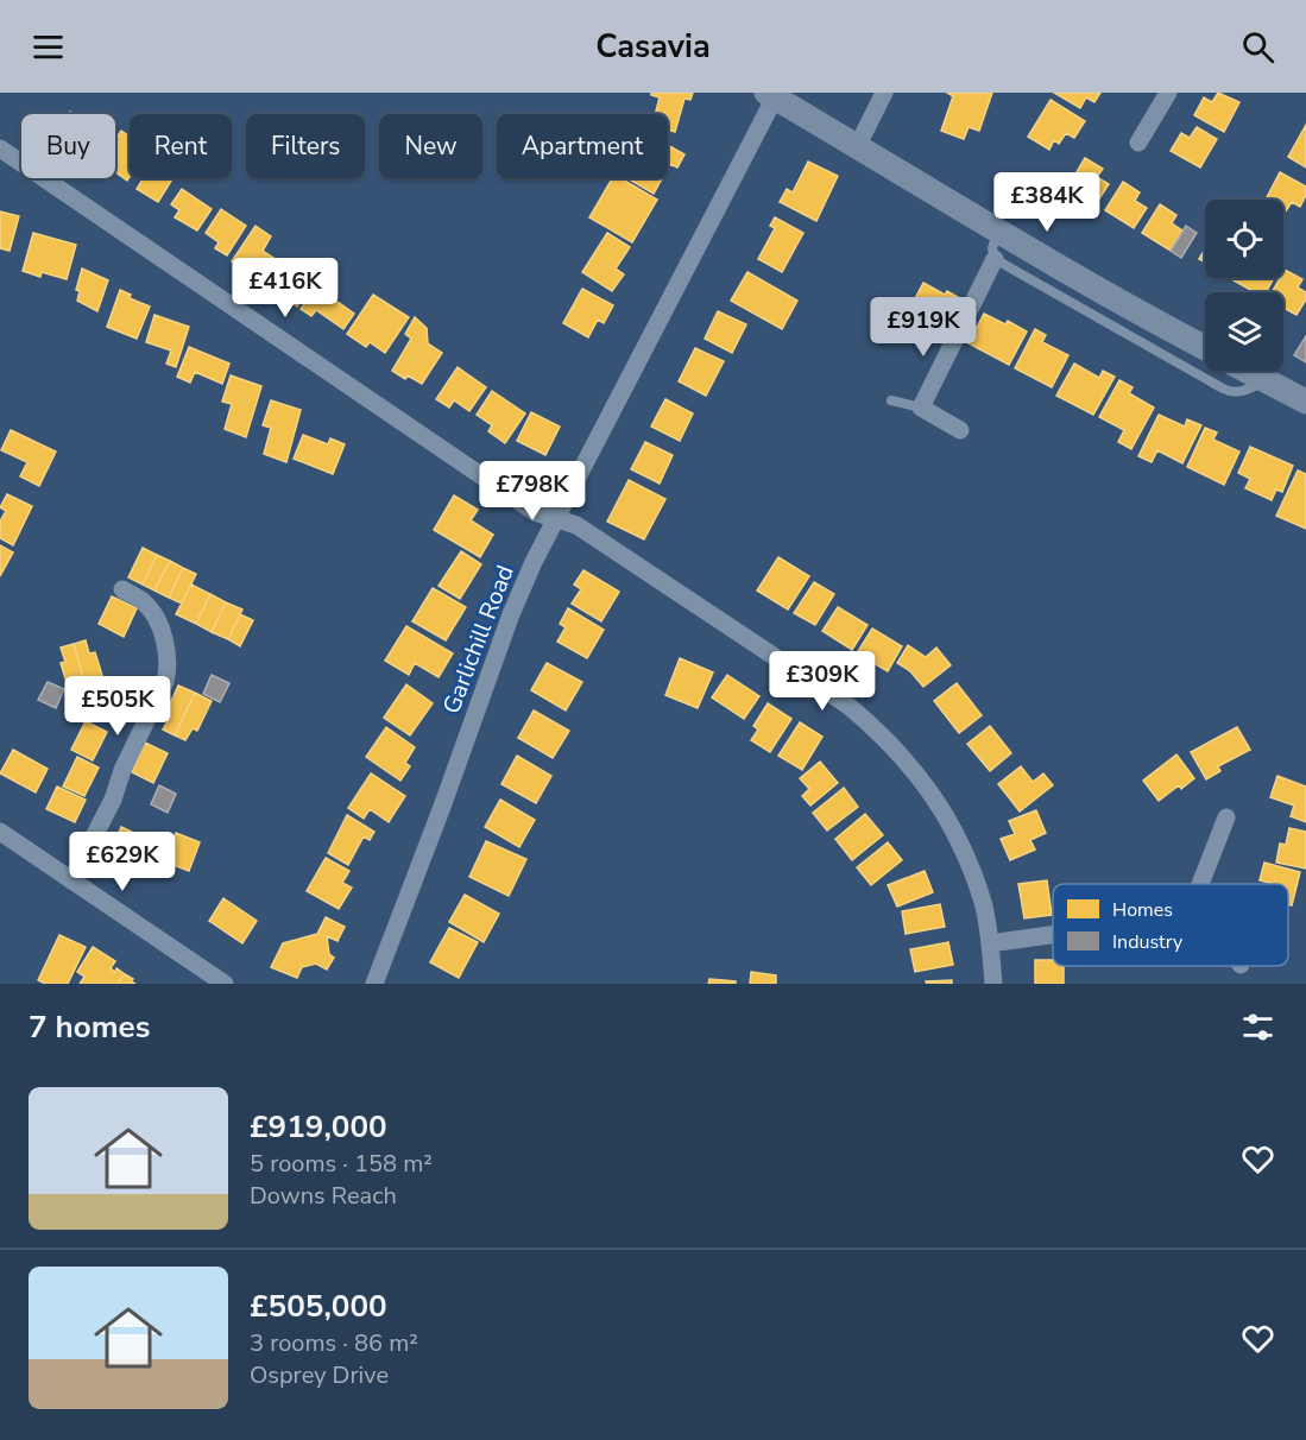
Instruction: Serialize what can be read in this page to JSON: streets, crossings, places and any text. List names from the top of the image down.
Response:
{
  "streets": {
    "street": ["Garlichill Road"]
  },
  "legend": ["Homes", "Industry"],
  "page": {
    "header": "Casavia",
    "chip": [
      "Buy",
      "Rent",
      "Filters",
      "New",
      "Apartment"
    ],
    "price": [
      "£384K",
      "£416K",
      "£919K",
      "£798K",
      "£309K",
      "£505K",
      "£629K"
    ],
    "heading": "7 homes",
    "list": [
      {
        "name": "£919,000",
        "note": "5 rooms · 158 m² · Downs Reach"
      },
      {
        "name": "£505,000",
        "note": "3 rooms · 86 m² · Osprey Drive"
      }
    ]
  }
}
